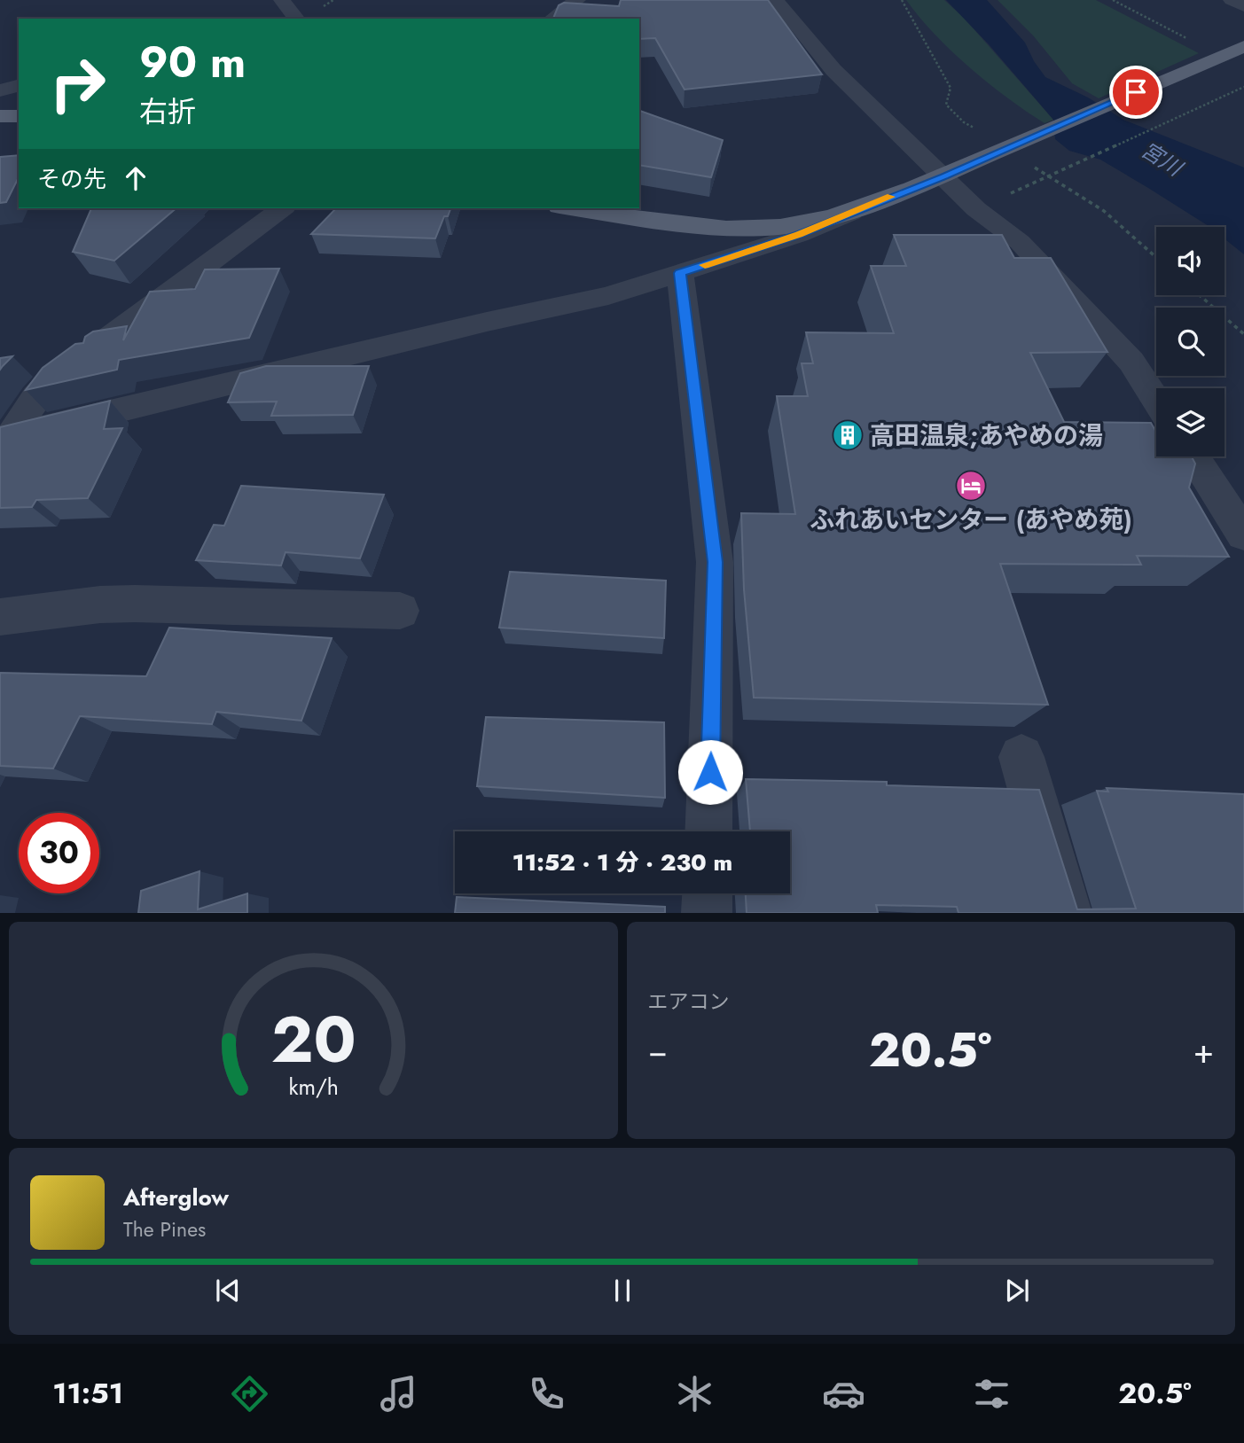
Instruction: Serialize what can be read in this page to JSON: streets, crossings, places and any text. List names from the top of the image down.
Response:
{
  "water": ["宮川"],
  "places": {
    "building": ["高田温泉;あやめの湯"],
    "hotel": ["ふれあいセンター (あやめ苑)"]
  },
  "page": {
    "turn": ["90 m", "右折"],
    "then": "その先",
    "limit": "30",
    "trip": "11:52 · 1 分 · 230 m",
    "tile": "エアコン",
    "heat": ["−", "20.5°", "+"],
    "song": ["Afterglow", "The Pines"],
    "tabs": ["11:51", "20.5°"],
    "gauge": ["20", "km/h"]
  }
}
